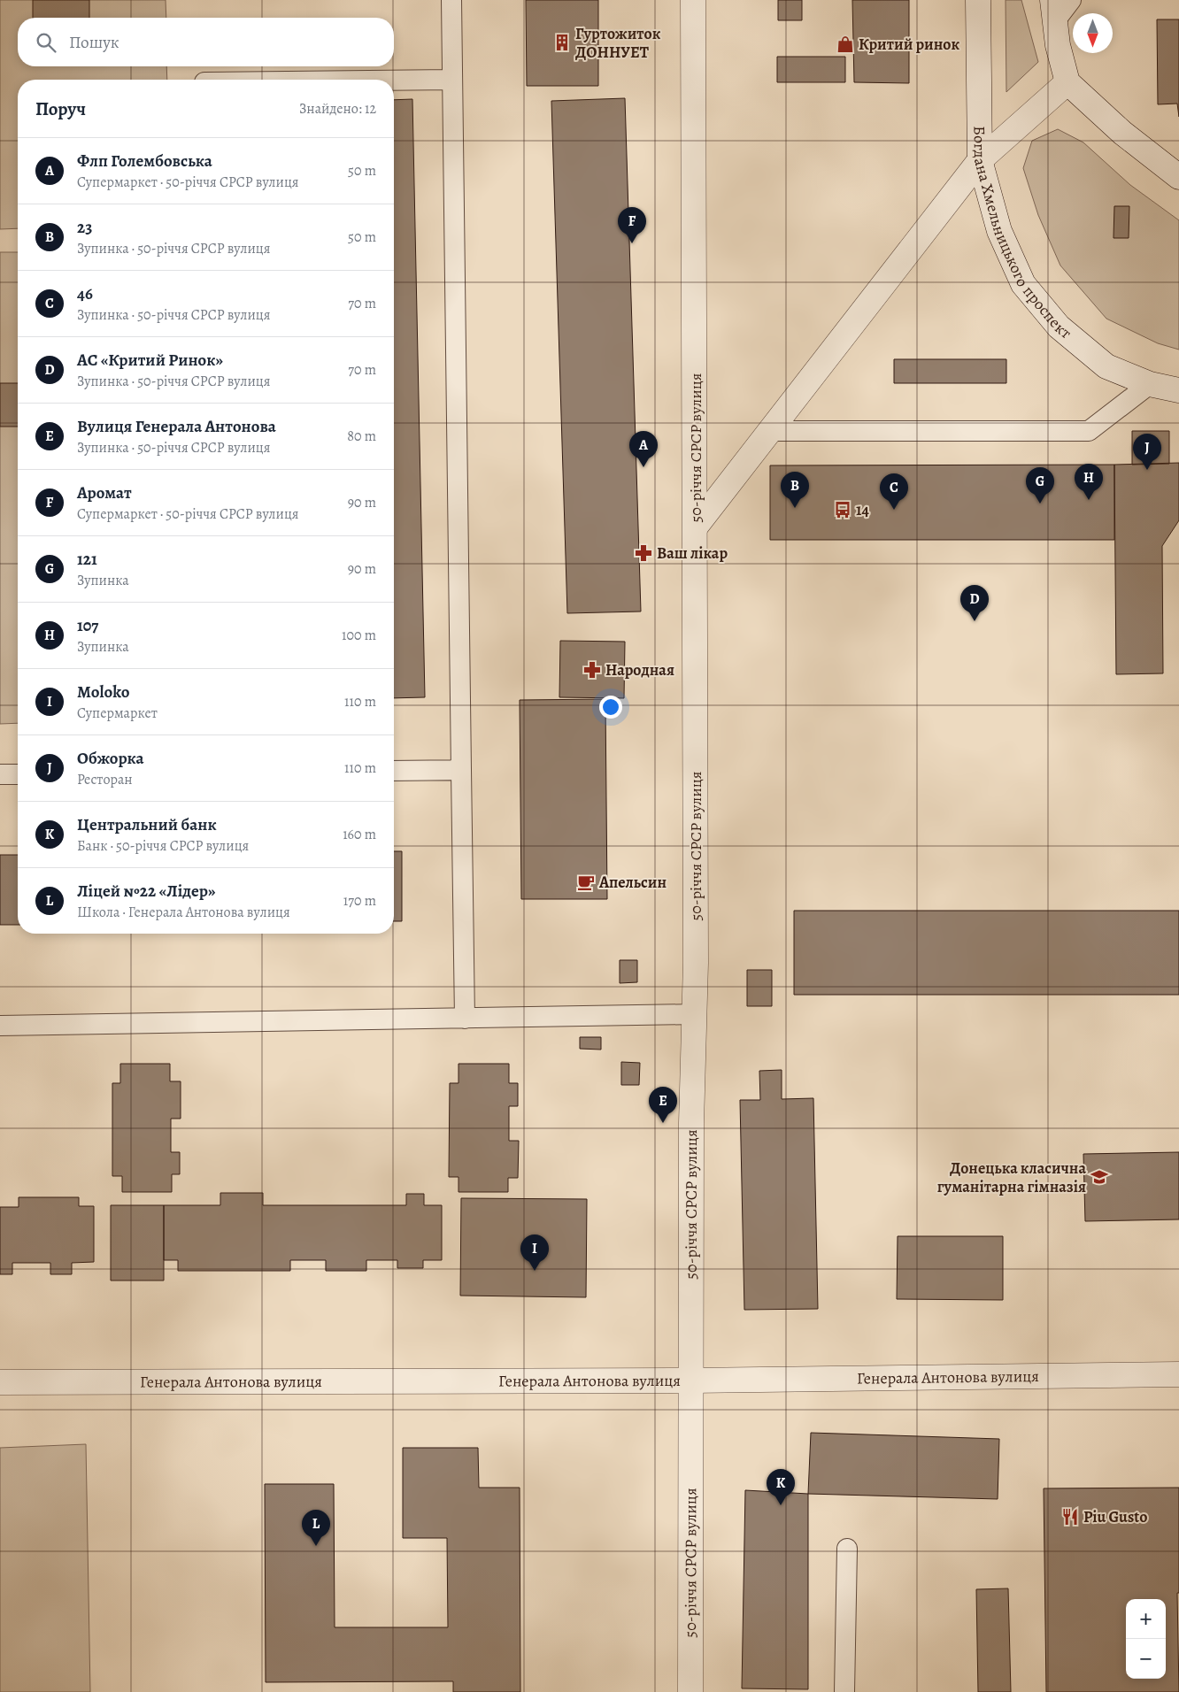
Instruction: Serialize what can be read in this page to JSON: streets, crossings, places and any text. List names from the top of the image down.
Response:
{
  "streets": {
    "street": ["Богдана Хмельницького проспект", "50-річчя СРСР вулиця", "Генерала Антонова вулиця"]
  },
  "crossings": [
    ["50-річчя СРСР вулиця", "Генерала Антонова вулиця"]
  ],
  "places": {
    "building": ["Гуртожиток ДОННУЕТ"],
    "shop": ["Критий ринок"],
    "bus stop": ["14"],
    "pharmacy": ["Ваш лікар", "Народная"],
    "cafe": ["Апельсин"],
    "school or university": ["Донецька класична гуманітарна гімназія"],
    "restaurant": ["Piu Gusto"]
  },
  "north": "bottom",
  "page": {
    "search": "Пошук",
    "heading": ["Поруч", "Знайдено: 12"],
    "list": [
      {
        "mark": "A",
        "name": "Флп Голембовська",
        "note": "Супермаркет · 50-річчя СРСР вулиця",
        "value": "50 m"
      },
      {
        "mark": "B",
        "name": "23",
        "note": "Зупинка · 50-річчя СРСР вулиця",
        "value": "50 m"
      },
      {
        "mark": "C",
        "name": "46",
        "note": "Зупинка · 50-річчя СРСР вулиця",
        "value": "70 m"
      },
      {
        "mark": "D",
        "name": "АС «Критий Ринок»",
        "note": "Зупинка · 50-річчя СРСР вулиця",
        "value": "70 m"
      },
      {
        "mark": "E",
        "name": "Вулиця Генерала Антонова",
        "note": "Зупинка · 50-річчя СРСР вулиця",
        "value": "80 m"
      },
      {
        "mark": "F",
        "name": "Аромат",
        "note": "Супермаркет · 50-річчя СРСР вулиця",
        "value": "90 m"
      },
      {
        "mark": "G",
        "name": "121",
        "note": "Зупинка",
        "value": "90 m"
      },
      {
        "mark": "H",
        "name": "107",
        "note": "Зупинка",
        "value": "100 m"
      },
      {
        "mark": "I",
        "name": "Moloko",
        "note": "Супермаркет",
        "value": "110 m"
      },
      {
        "mark": "J",
        "name": "Обжорка",
        "note": "Ресторан",
        "value": "110 m"
      },
      {
        "mark": "K",
        "name": "Центральний банк",
        "note": "Банк · 50-річчя СРСР вулиця",
        "value": "160 m"
      },
      {
        "mark": "L",
        "name": "Ліцей №22 «Лідер»",
        "note": "Школа · Генерала Антонова вулиця",
        "value": "170 m"
      }
    ],
    "pins": [
      "F",
      "A",
      "J",
      "H",
      "G",
      "B",
      "C",
      "D",
      "E",
      "I",
      "K",
      "L"
    ],
    "map_buttons": ["+", "−"]
  }
}
